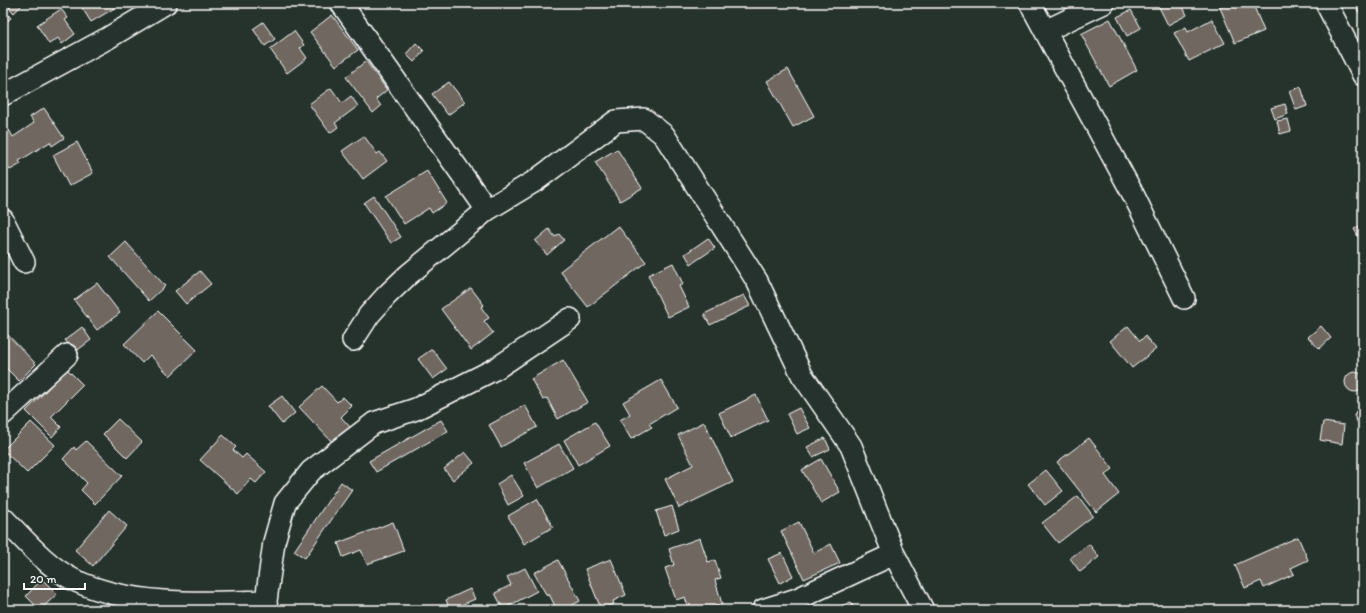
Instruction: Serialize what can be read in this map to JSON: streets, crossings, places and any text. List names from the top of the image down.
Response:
{
  "scale_bar": "20 m"
}
